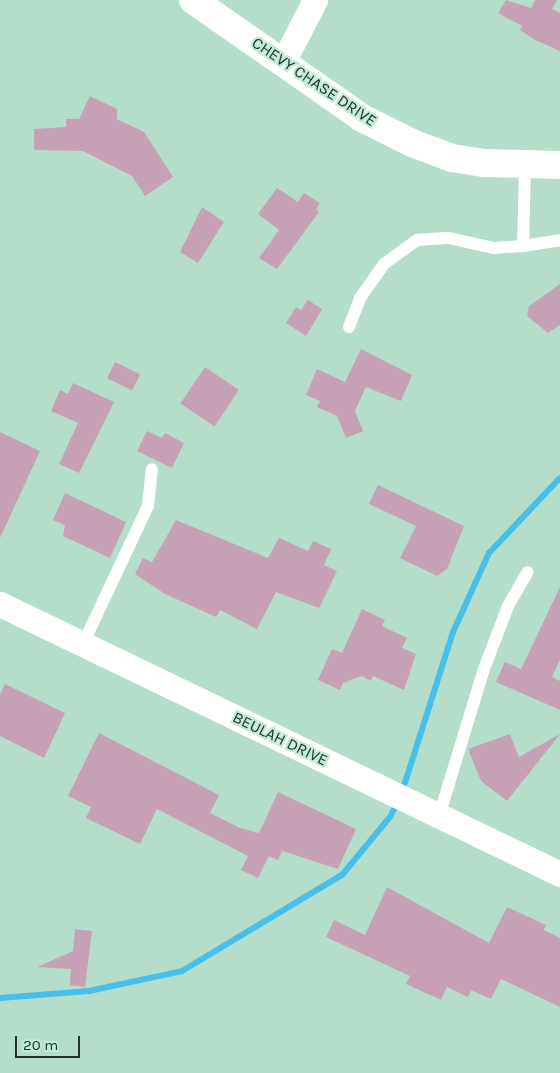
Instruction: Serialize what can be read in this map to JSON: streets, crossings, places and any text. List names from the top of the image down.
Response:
{
  "streets": {
    "main road": ["CHEVY CHASE DRIVE"],
    "street": ["BEULAH DRIVE"]
  },
  "scale_bar": "20 m"
}
